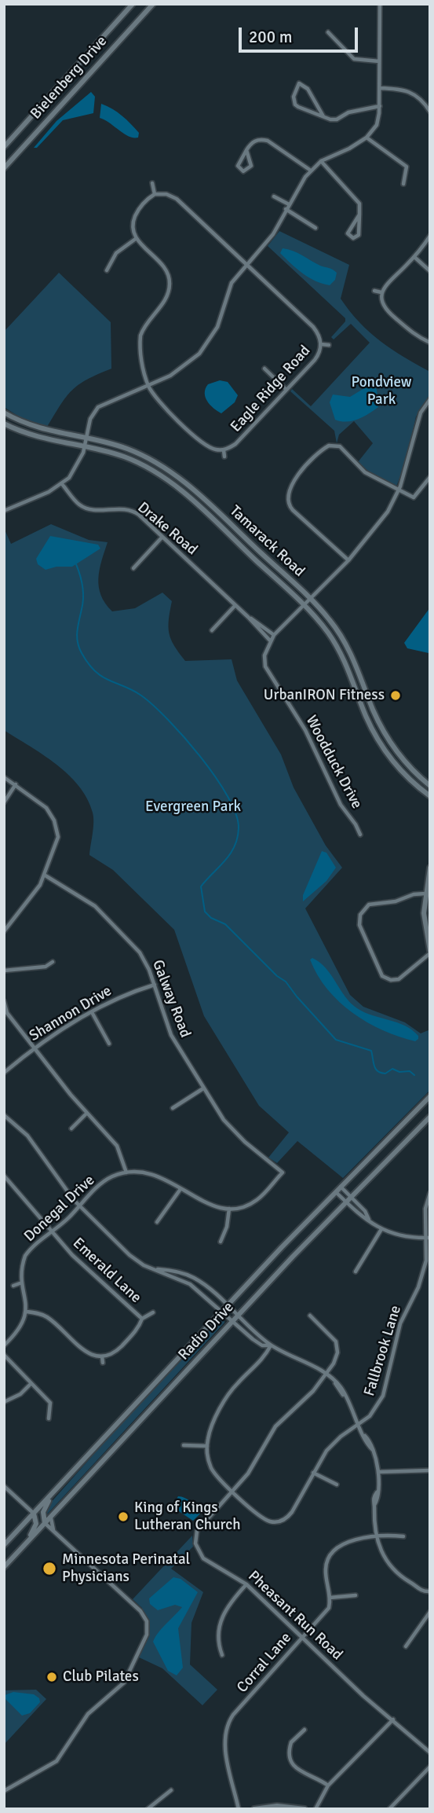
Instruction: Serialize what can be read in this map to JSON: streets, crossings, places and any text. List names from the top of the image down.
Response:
{
  "streets": {
    "street": [
      "Bielenberg Drive",
      "Eagle Ridge Road",
      "Drake Road",
      "Tamarack Road",
      "Woodduck Drive",
      "Galway Road",
      "Shannon Drive",
      "Donegal Drive",
      "Emerald Lane",
      "Radio Drive",
      "Fallbrook Lane",
      "Pheasant Run Road",
      "Corral Lane"
    ]
  },
  "crossings": [
    ["Drake Road", "Woodduck Drive"],
    ["Tamarack Road", "Woodduck Drive"],
    ["Galway Road", "Shannon Drive"],
    ["Galway Road", "Donegal Drive"],
    ["Donegal Drive", "Emerald Lane"],
    ["Fallbrook Lane", "Pheasant Run Road"],
    ["Pheasant Run Road", "Corral Lane"]
  ],
  "parks": ["Pondview Park", "Evergreen Park"],
  "places": [
    "UrbanIRON Fitness",
    "King of Kings Lutheran Church",
    "Minnesota Perinatal Physicians",
    "Club Pilates"
  ],
  "scale_bar": "200 m"
}
